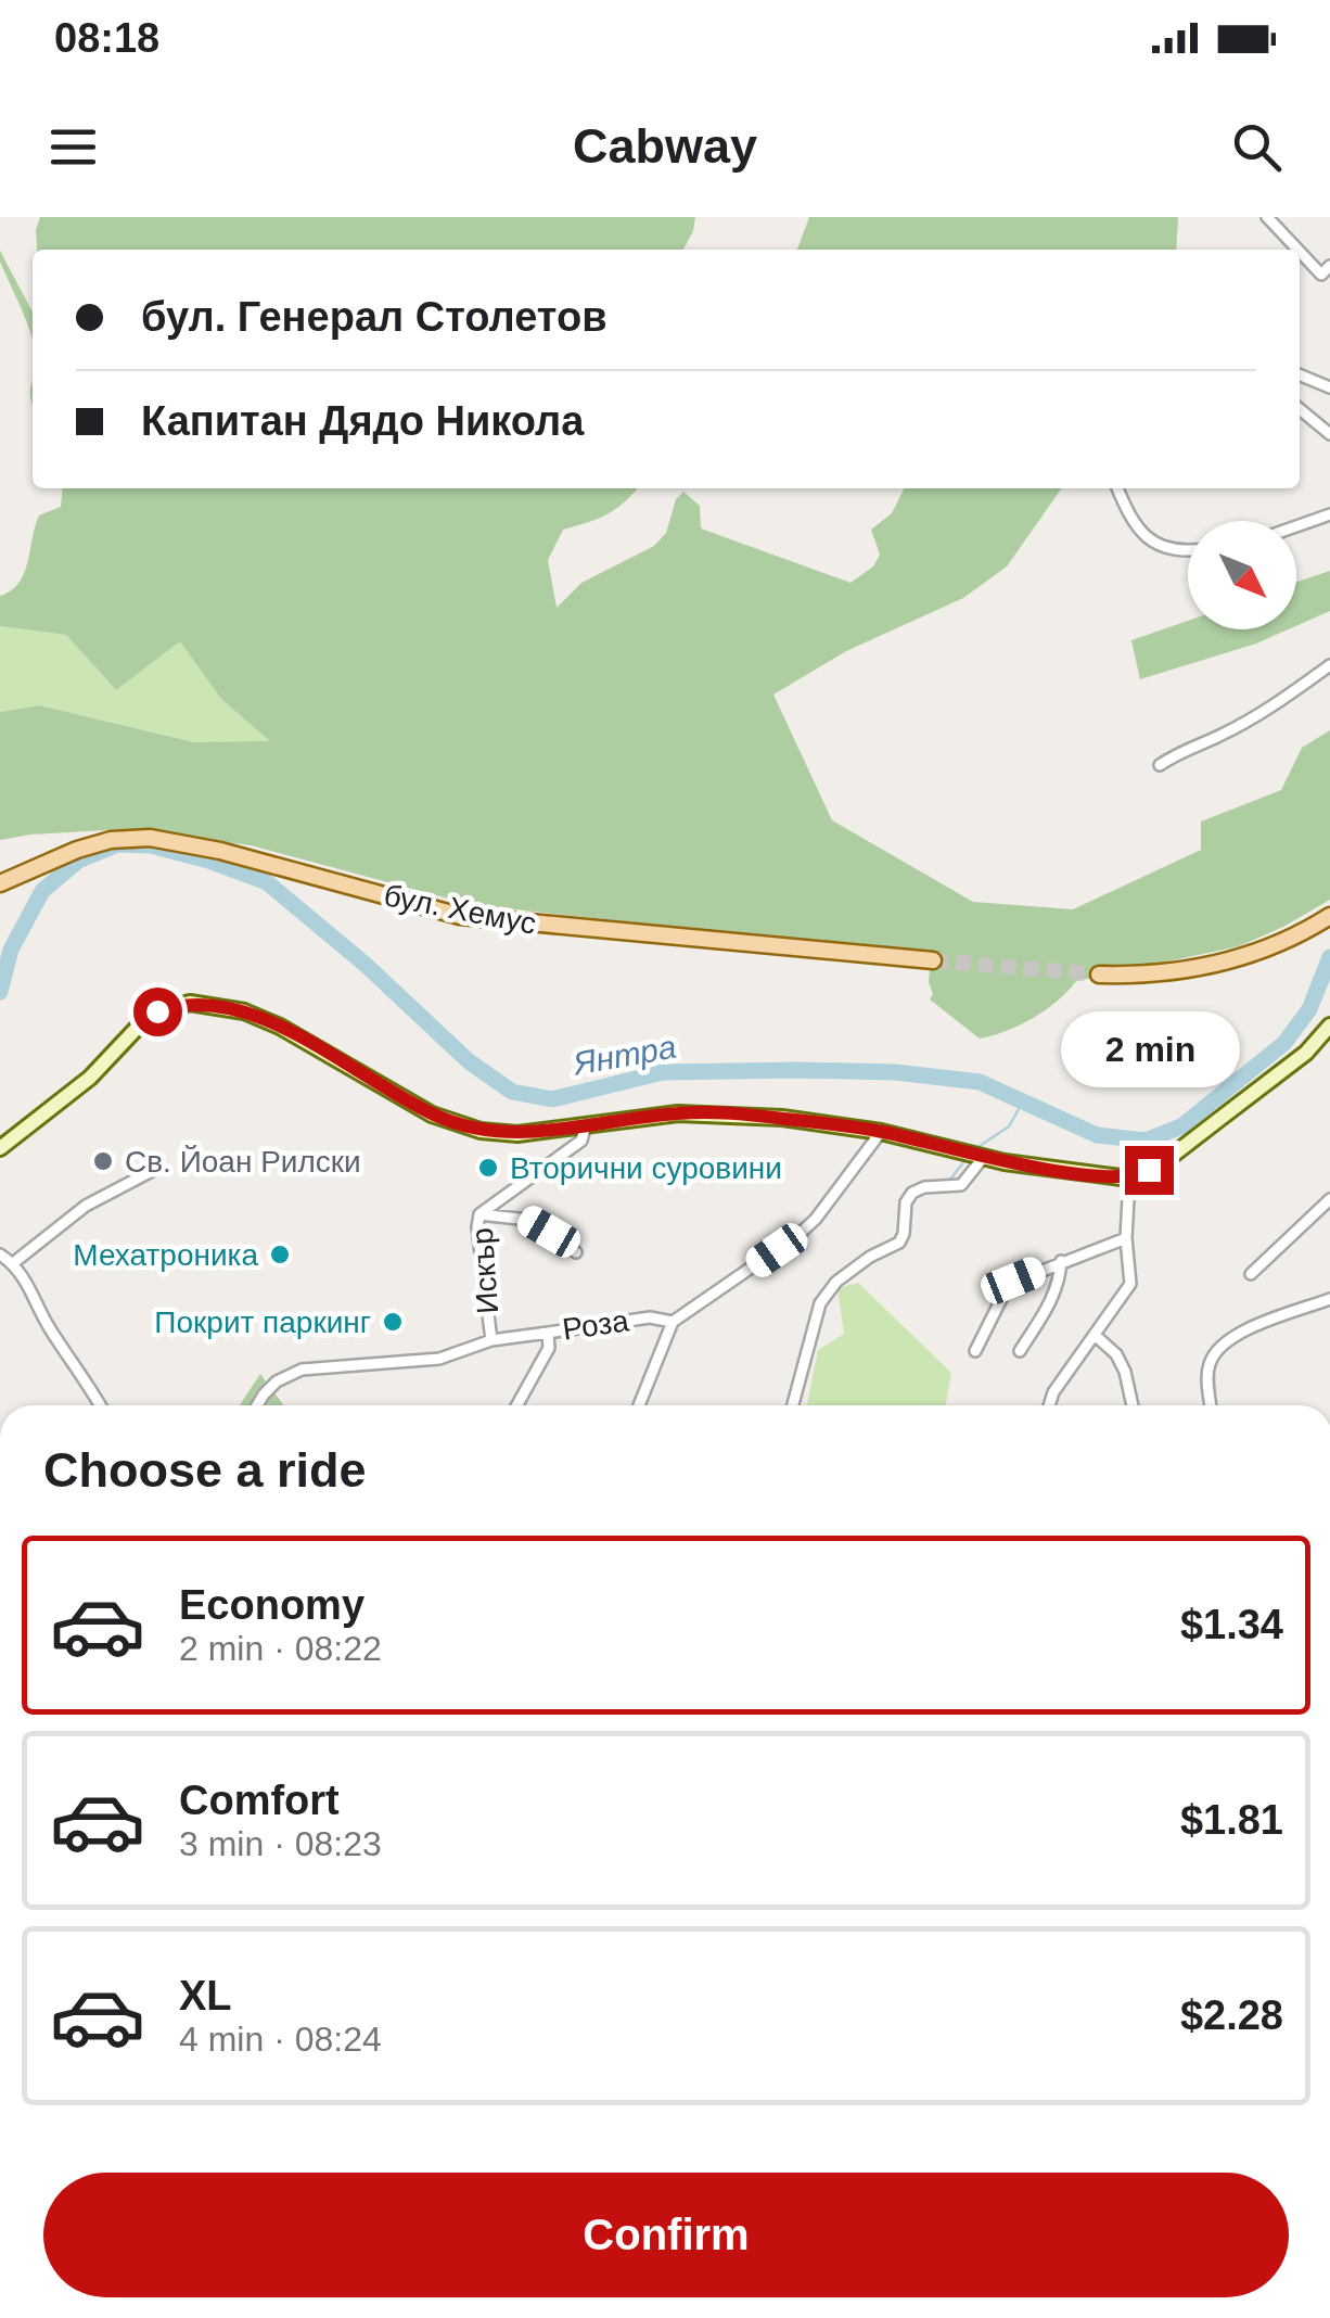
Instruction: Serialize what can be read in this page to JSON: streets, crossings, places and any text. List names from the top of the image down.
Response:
{
  "streets": {
    "main road": ["бул. Хемус"],
    "street": ["Искър", "Роза"]
  },
  "water": ["Янтра"],
  "places": [
    "Св. Йоан Рилски",
    "Вторични суровини",
    "Мехатроника",
    "Покрит паркинг"
  ],
  "north": "bottom right",
  "page": {
    "status": "08:18",
    "header": "Cabway",
    "banner": ["бул. Генерал Столетов", "Капитан Дядо Никола"],
    "bubble": "2 min",
    "heading": "Choose a ride",
    "list": [
      {
        "name": "Economy",
        "note": "2 min · 08:22",
        "value": "$1.34"
      },
      {
        "name": "Comfort",
        "note": "3 min · 08:23",
        "value": "$1.81"
      },
      {
        "name": "XL",
        "note": "4 min · 08:24",
        "value": "$2.28"
      }
    ],
    "buttons": "Confirm"
  }
}
